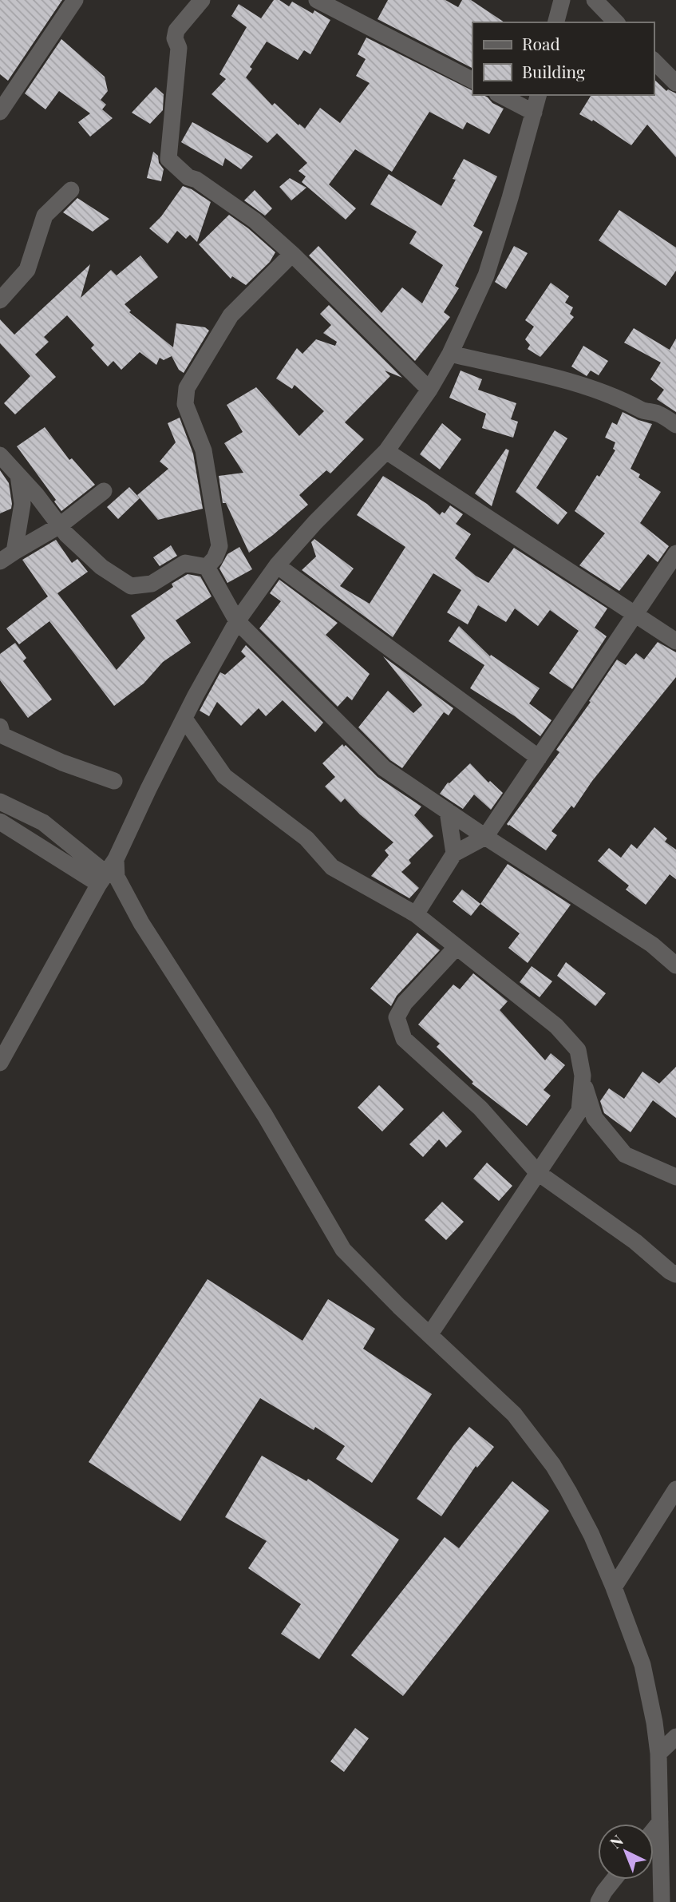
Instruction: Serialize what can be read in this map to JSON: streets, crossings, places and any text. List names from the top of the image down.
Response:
{
  "legend": ["Road", "Building"],
  "north": "top left"
}
